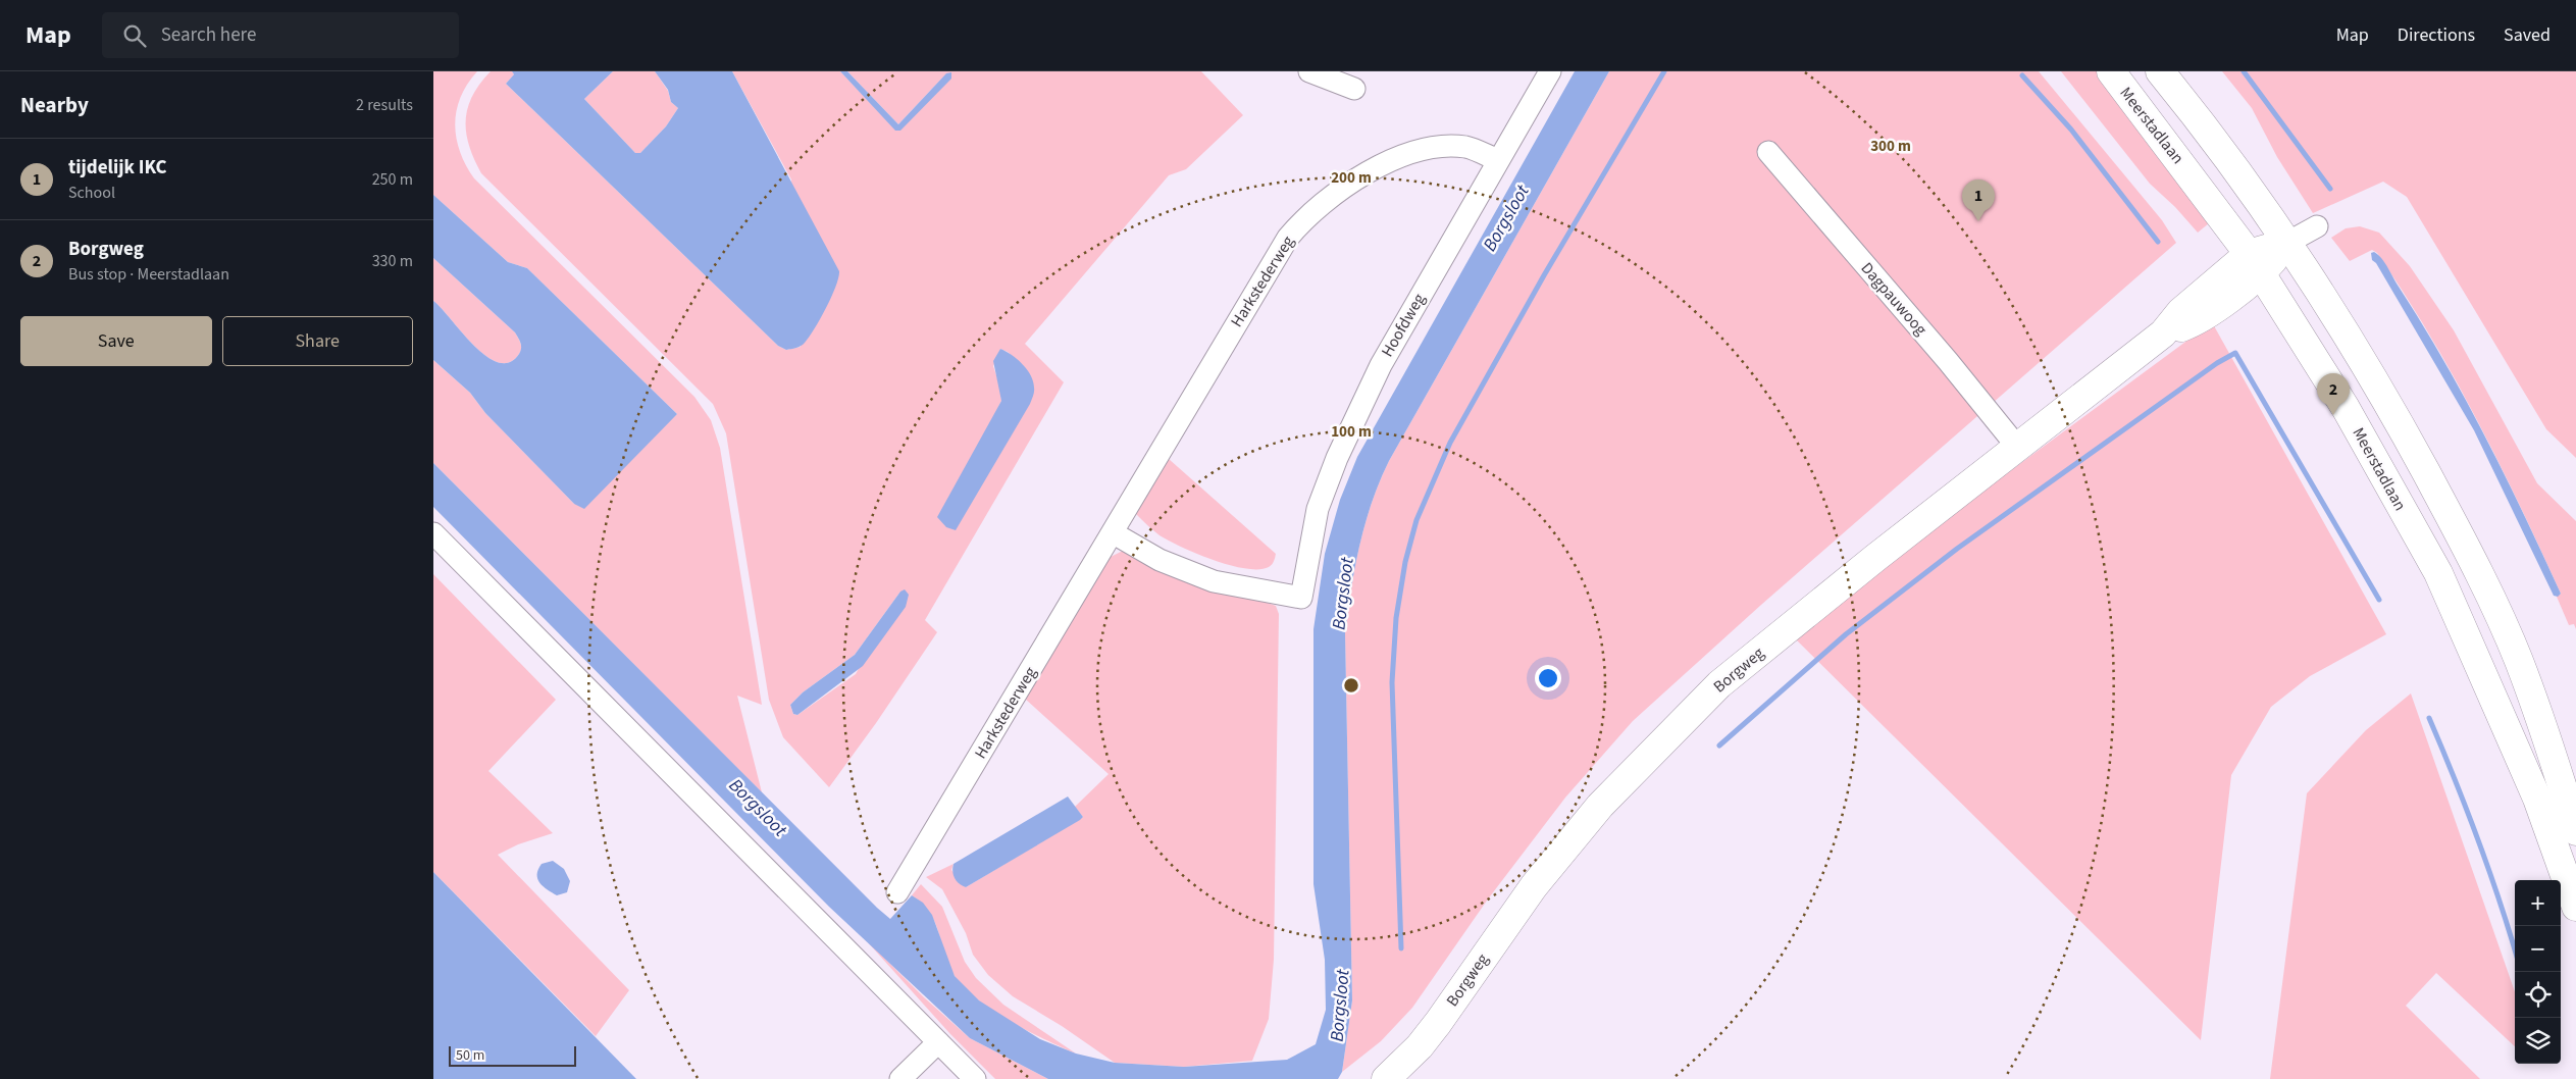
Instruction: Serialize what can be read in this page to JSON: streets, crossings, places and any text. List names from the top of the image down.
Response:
{
  "streets": {
    "main road": ["Meerstadlaan", "Borgweg"],
    "street": ["Harkstederweg", "Dagpauwoog", "Hoofdweg"]
  },
  "crossings": [
    ["Meerstadlaan", "Borgweg"],
    ["Harkstederweg", "Hoofdweg"],
    ["Dagpauwoog", "Borgweg"]
  ],
  "water": ["Borgsloot"],
  "scale_bar": "50 m",
  "page": {
    "header": "Map",
    "search": "Search here",
    "nav": ["Map", "Directions", "Saved"],
    "heading": ["Nearby", "2 results"],
    "list": [
      {
        "mark": "1",
        "name": "tijdelijk IKC",
        "note": "School",
        "value": "250 m"
      },
      {
        "mark": "2",
        "name": "Borgweg",
        "note": "Bus stop · Meerstadlaan",
        "value": "330 m"
      }
    ],
    "pins": ["1", "2"],
    "buttons": ["Save", "Share"],
    "map_buttons": ["+", "−"],
    "scale": "50 m"
  },
  "rings": ["300 m", "200 m", "100 m"]
}
